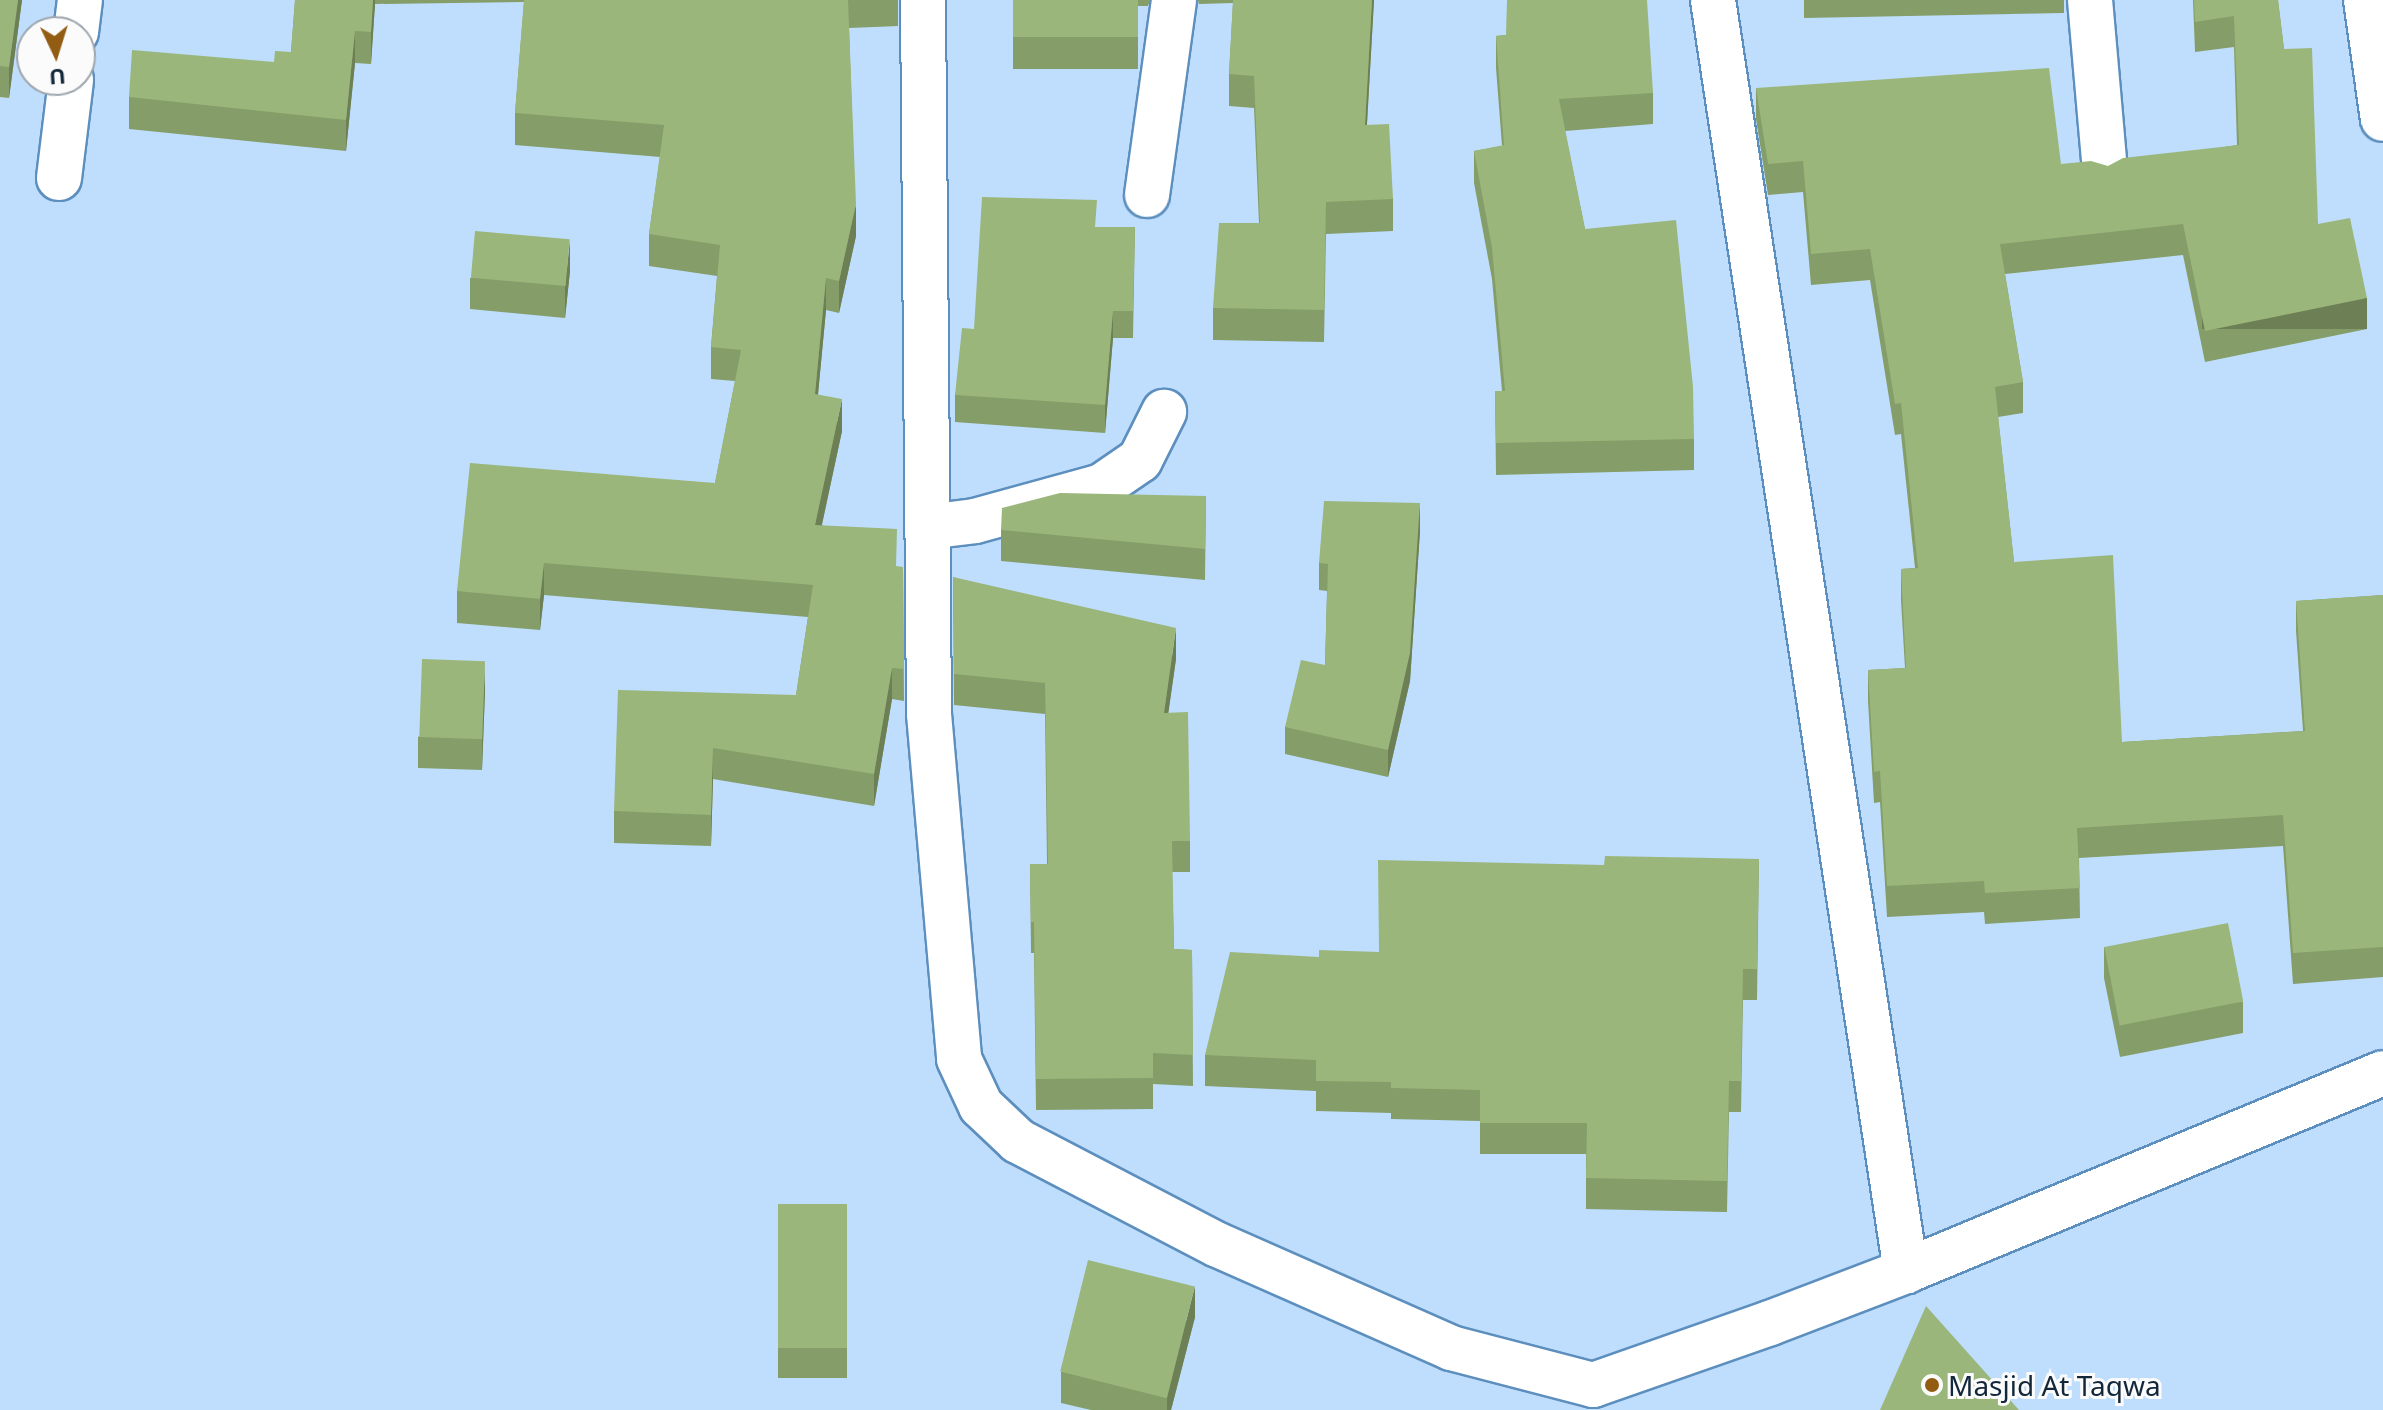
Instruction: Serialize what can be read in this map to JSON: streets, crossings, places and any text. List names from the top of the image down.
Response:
{
  "places": ["Masjid At Taqwa"],
  "north": "bottom"
}
